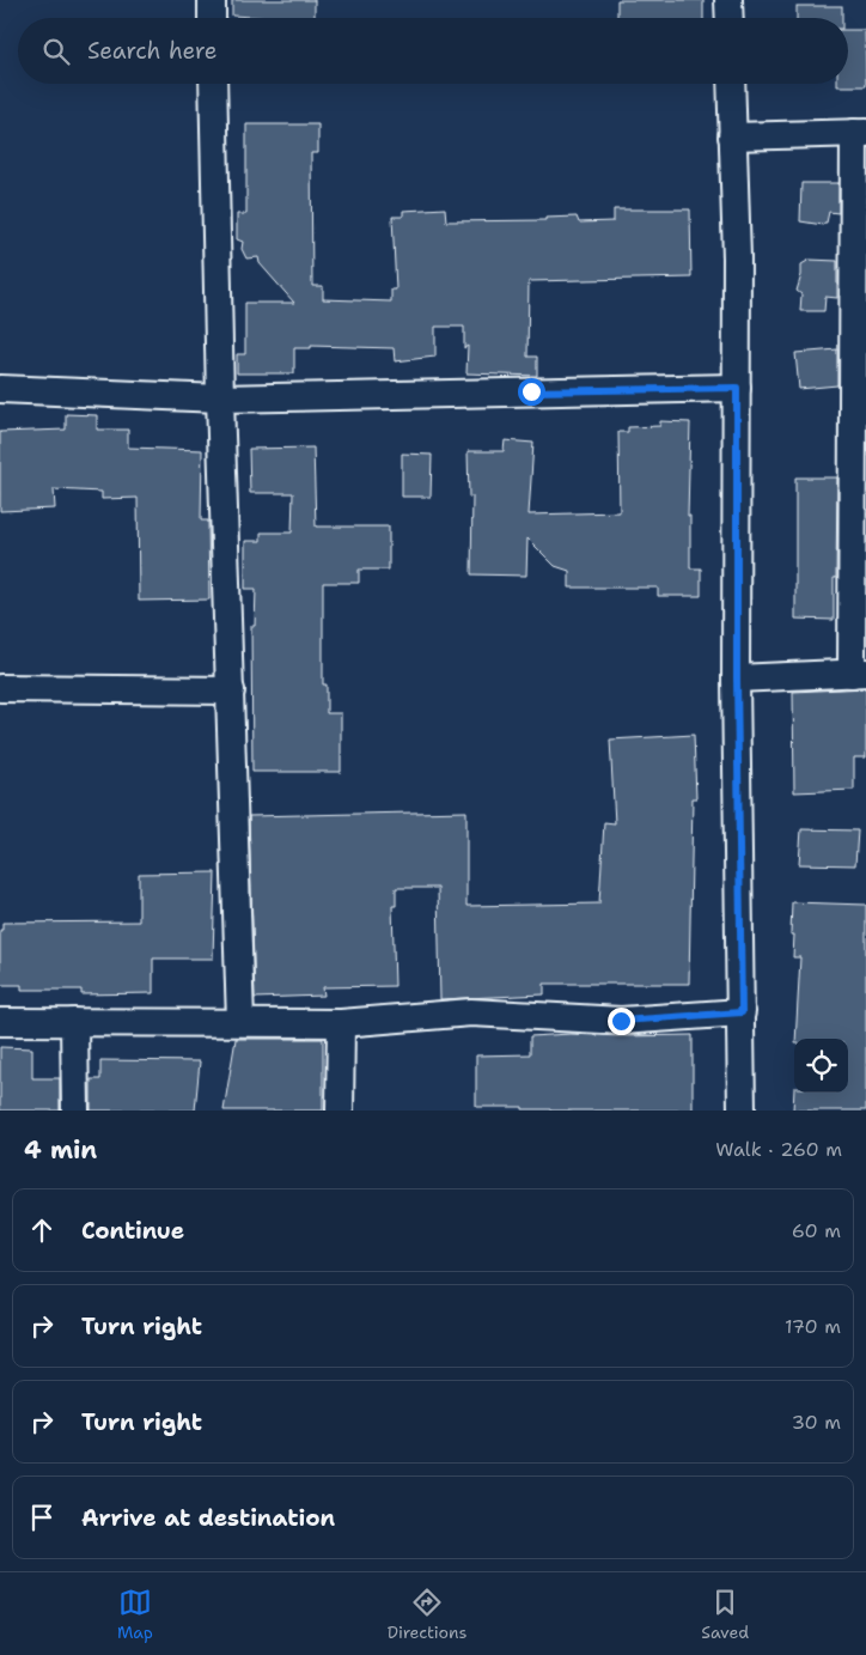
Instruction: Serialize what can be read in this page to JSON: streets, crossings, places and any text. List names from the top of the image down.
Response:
{
  "page": {
    "search": "Search here",
    "heading": ["4 min", "Walk · 260 m"],
    "list": [
      ["Continue", "60 m"],
      ["Turn right", "170 m"],
      ["Turn right", "30 m"],
      "Arrive at destination"
    ],
    "nav": ["Map", "Directions", "Saved"]
  }
}
